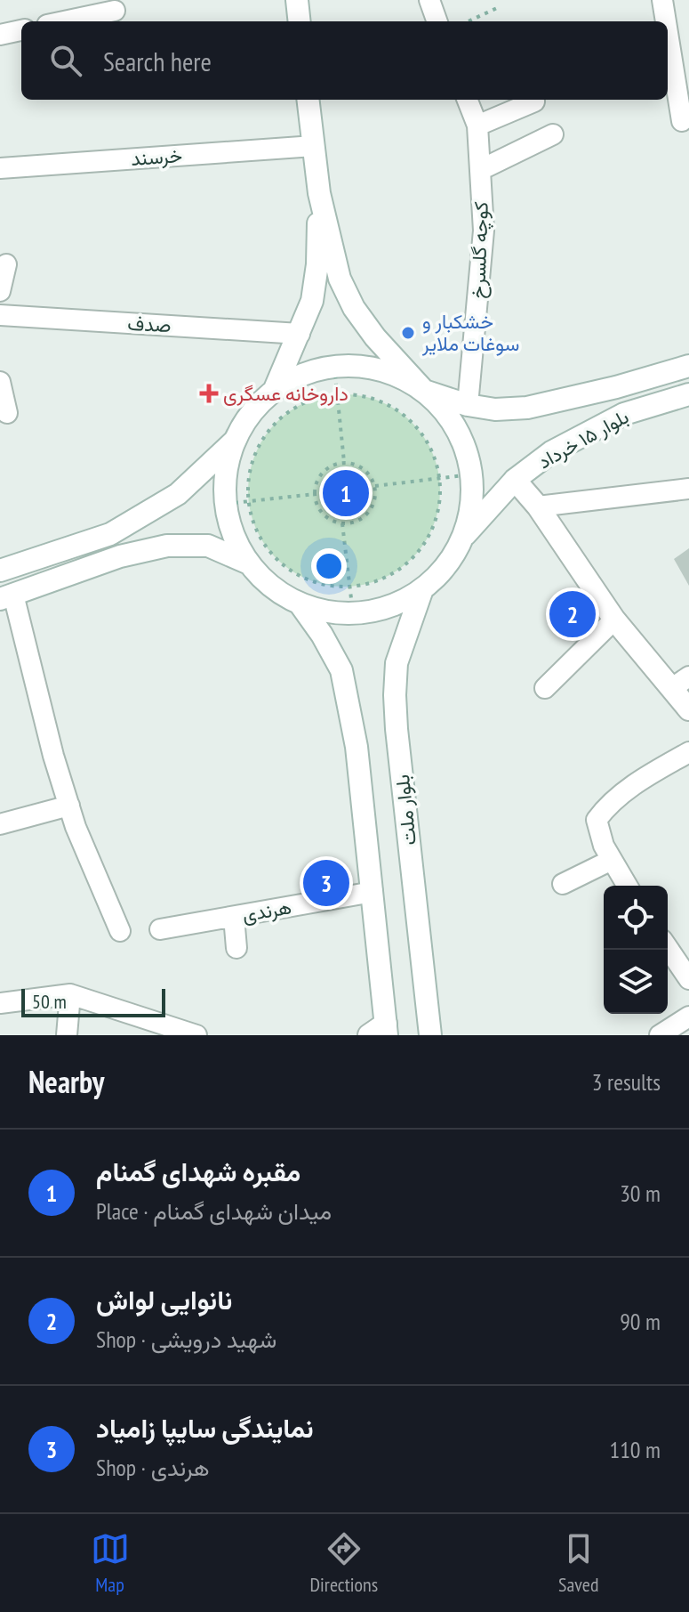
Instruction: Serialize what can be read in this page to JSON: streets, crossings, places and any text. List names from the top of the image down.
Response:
{
  "streets": {
    "main road": ["بلوار ۱۵ خرداد", "بلوار ملت"],
    "street": [
      "خرسند",
      "کوچه گلسرخ",
      "صدف",
      "هرندی"
    ]
  },
  "crossings": [
    ["کوچه گلسرخ", "بلوار ۱۵ خرداد"]
  ],
  "places": {
    "other": ["خشکبار و سوغات ملایر"],
    "health": ["داروخانه عسگری"]
  },
  "scale_bar": "50 m",
  "page": {
    "search": "Search here",
    "pins": ["1", "2", "3"],
    "scale": "50 m",
    "heading": ["Nearby", "3 results"],
    "list": [
      {
        "mark": "1",
        "name": "مقبره شهدای گمنام",
        "note": "Place · میدان شهدای گمنام",
        "value": "30 m"
      },
      {
        "mark": "2",
        "name": "نانوایی لواش",
        "note": "Shop · شهید درویشی",
        "value": "90 m"
      },
      {
        "mark": "3",
        "name": "نمایندگی سایپا زامیاد",
        "note": "Shop · هرندی",
        "value": "110 m"
      }
    ],
    "nav": ["Map", "Directions", "Saved"]
  }
}
